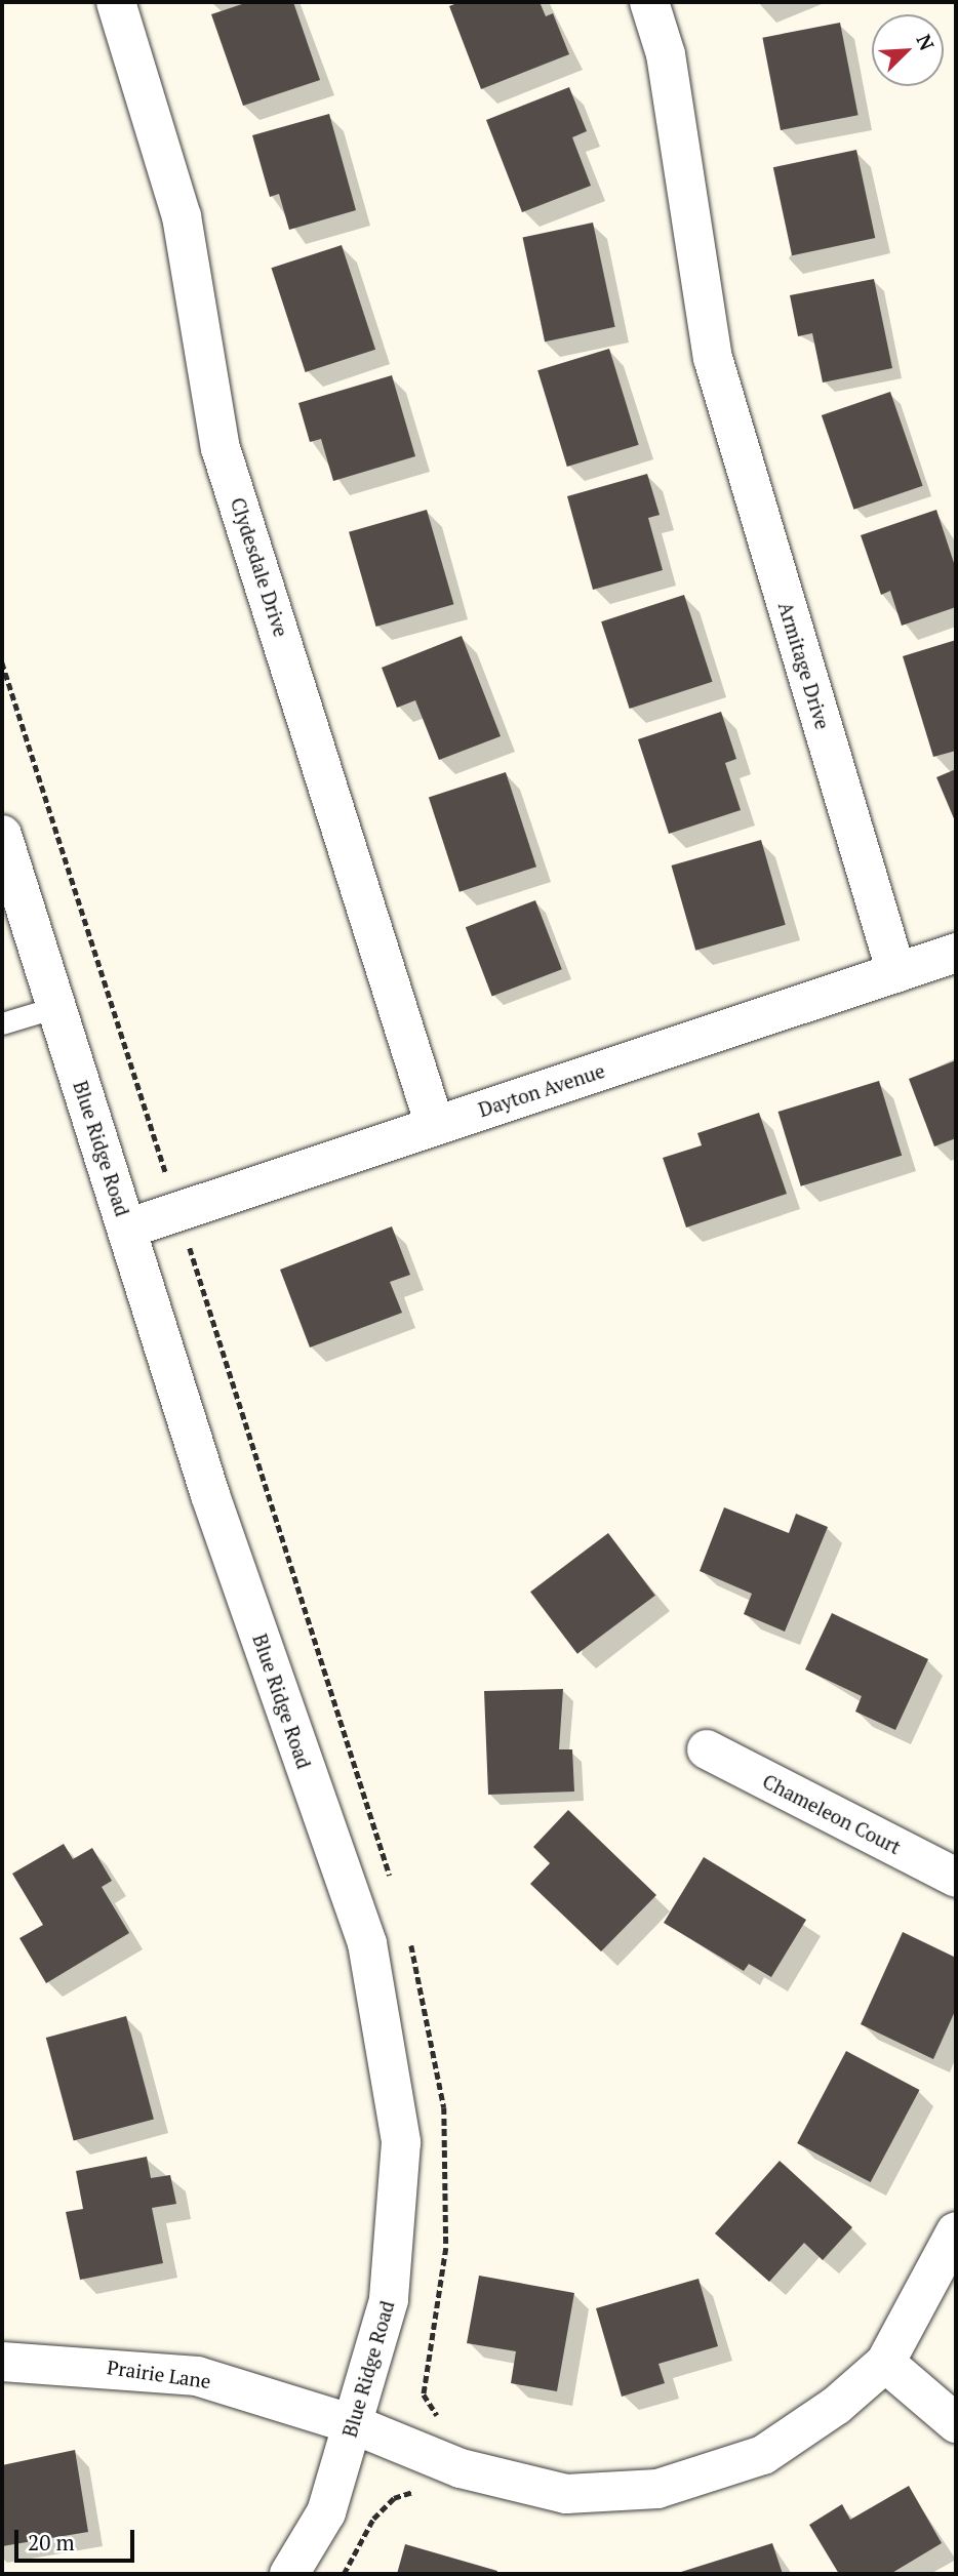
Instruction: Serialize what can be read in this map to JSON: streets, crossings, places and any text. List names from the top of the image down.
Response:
{
  "streets": {
    "street": [
      "Clydesdale Drive",
      "Armitage Drive",
      "Dayton Avenue",
      "Blue Ridge Road",
      "Chameleon Court",
      "Prairie Lane"
    ]
  },
  "crossings": [
    ["Clydesdale Drive", "Dayton Avenue"],
    ["Armitage Drive", "Dayton Avenue"],
    ["Dayton Avenue", "Blue Ridge Road"],
    ["Blue Ridge Road", "Prairie Lane"]
  ],
  "scale_bar": "20 m",
  "north": "top right"
}
